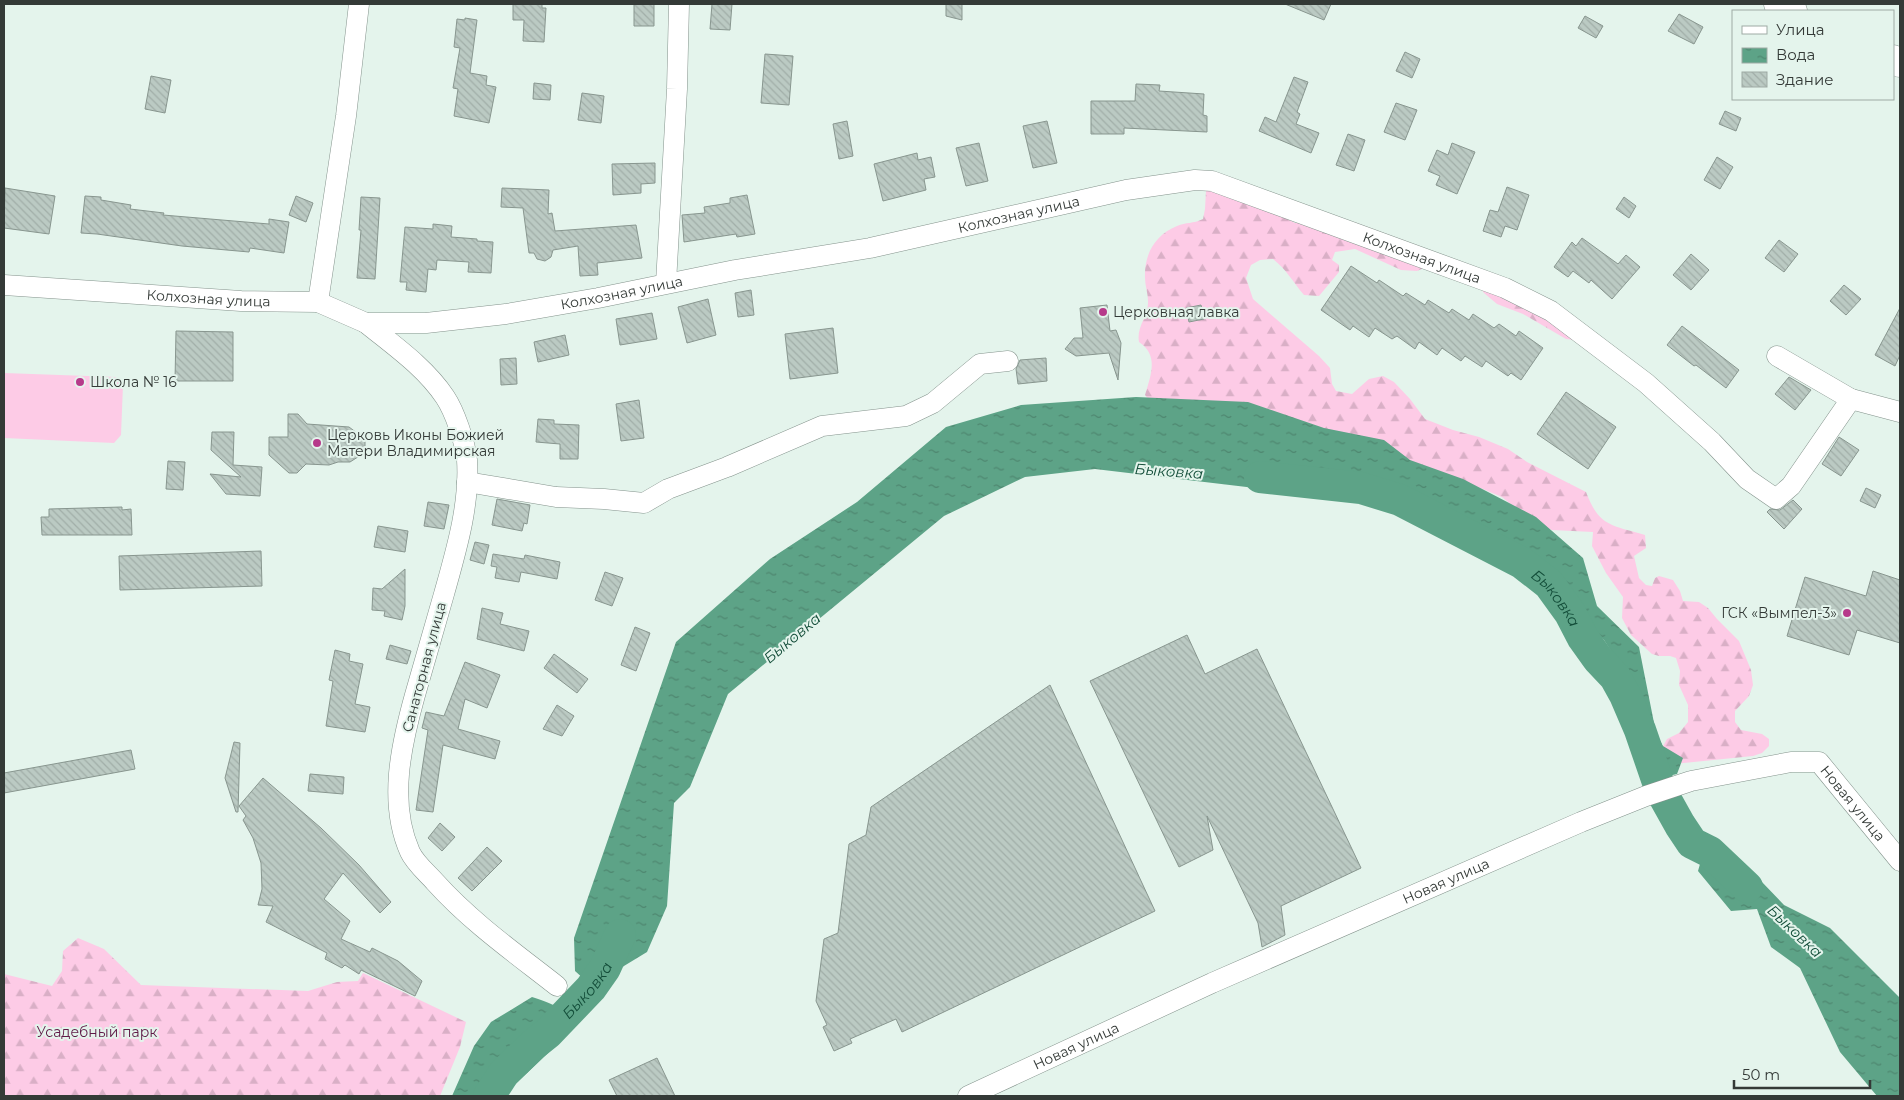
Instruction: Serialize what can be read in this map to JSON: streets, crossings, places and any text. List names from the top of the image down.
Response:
{
  "streets": {
    "street": ["Колхозная улица", "Санаторная улица", "Новая улица"]
  },
  "crossings": [
    ["Колхозная улица", "Санаторная улица"]
  ],
  "water": ["Быковка"],
  "parks": ["Усадебный парк"],
  "places": [
    "Церковная лавка",
    "Школа № 16",
    "Церковь Иконы Божией Матери Владимирская",
    "ГСК «Вымпел-3»"
  ],
  "legend": ["Улица", "Вода", "Здание"],
  "scale_bar": "50 m"
}
